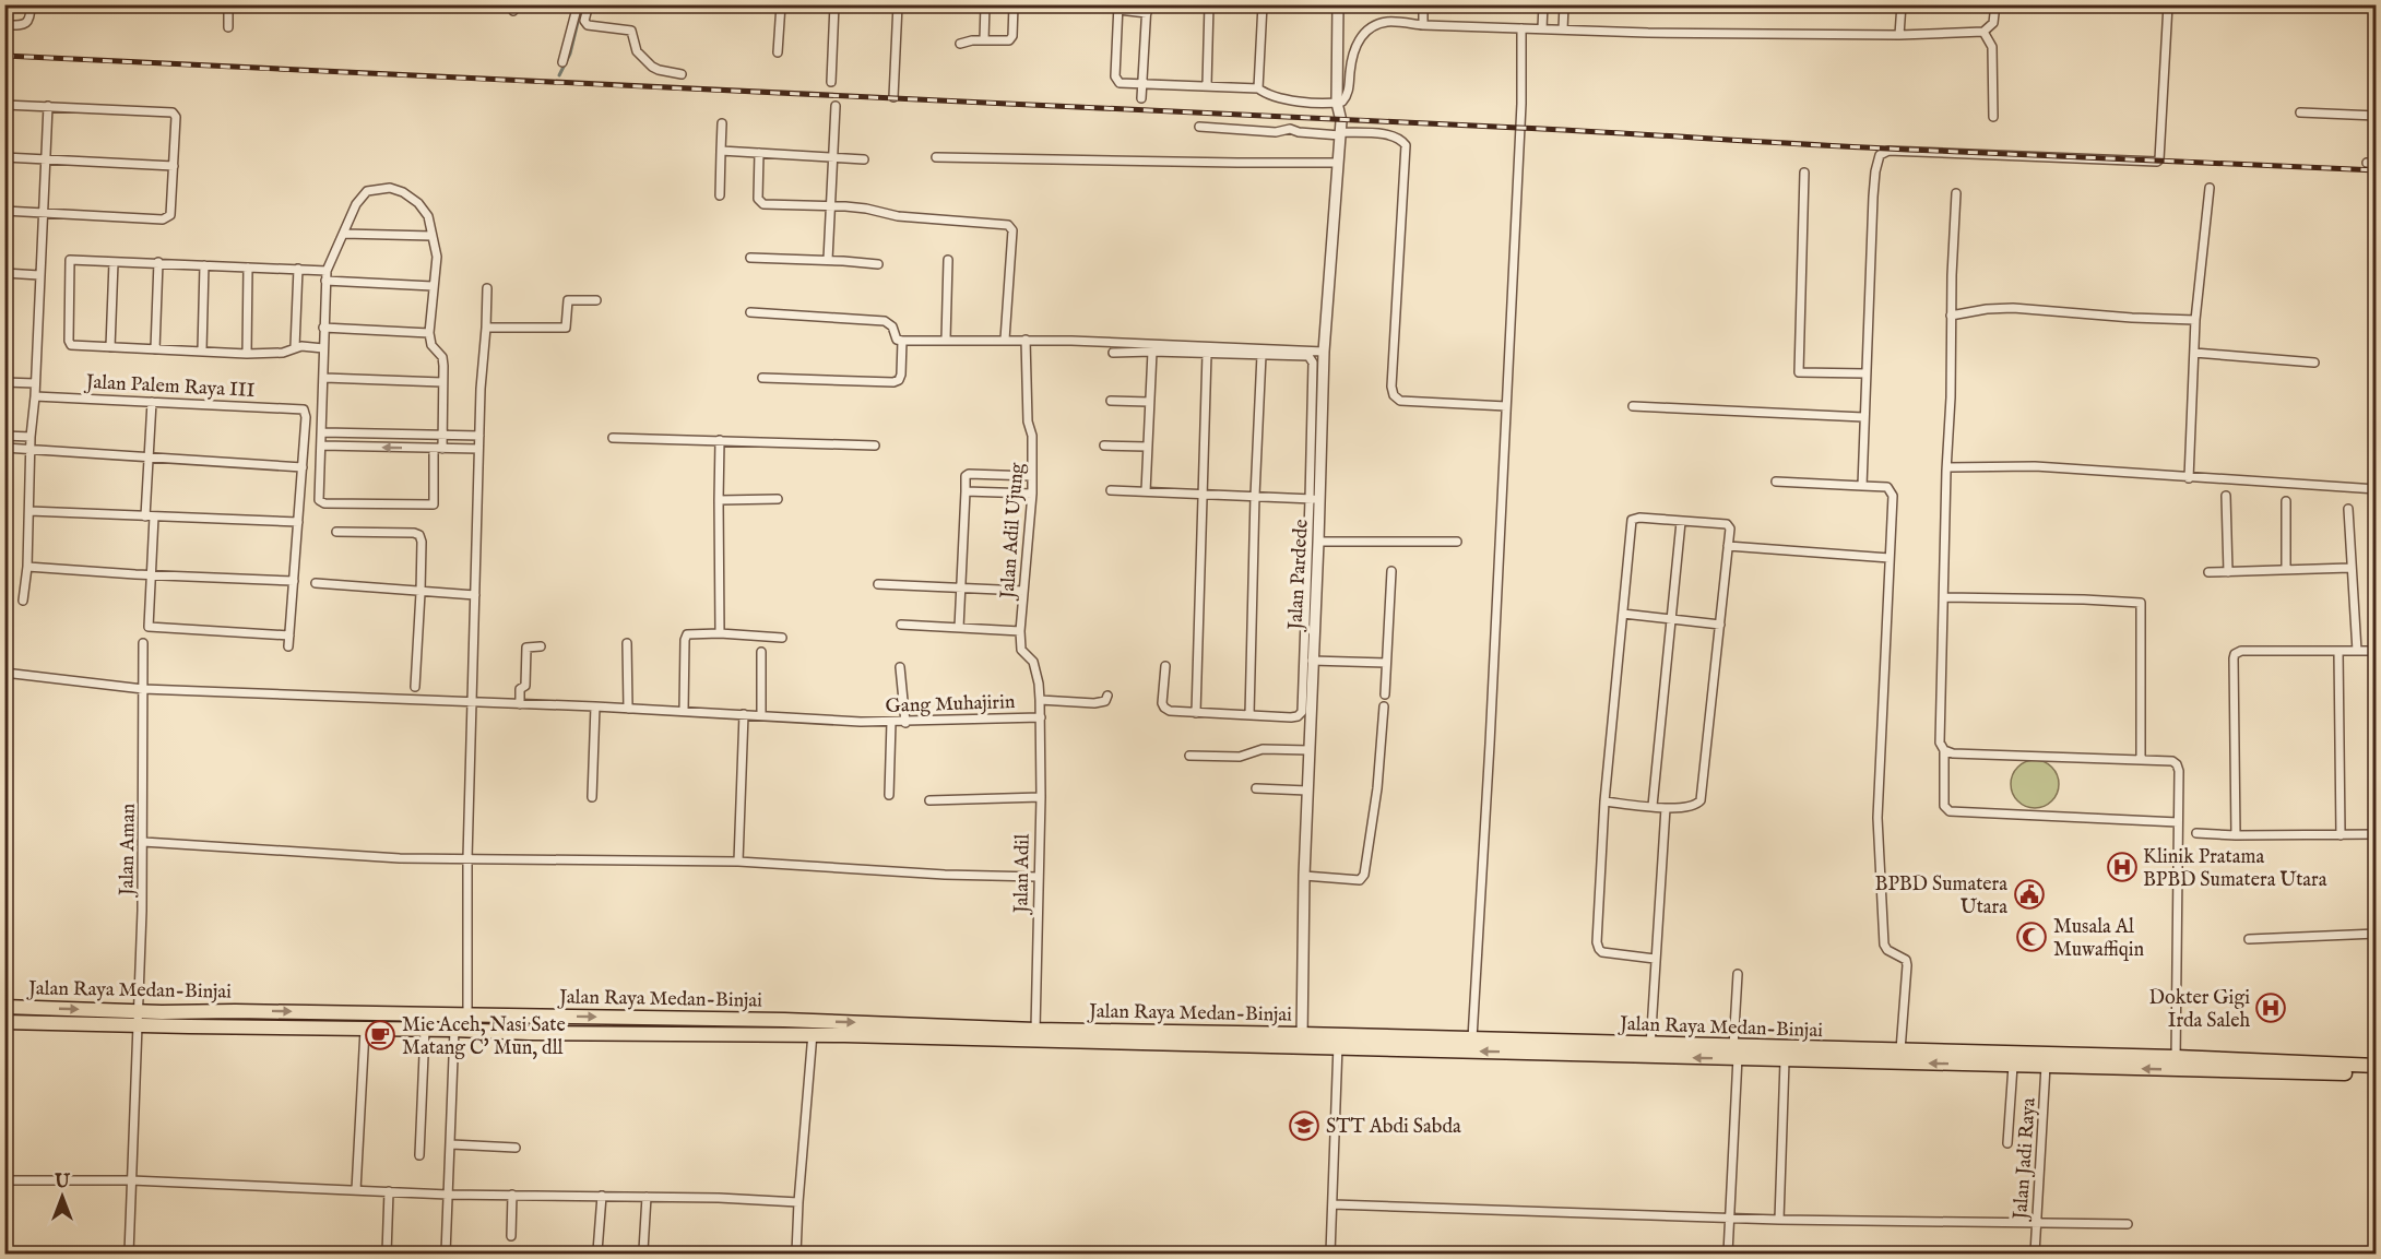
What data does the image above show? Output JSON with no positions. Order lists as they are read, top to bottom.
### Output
{
  "streets": {
    "highway": ["Jalan Raya Medan-Binjai"],
    "street": [
      "Jalan Palem Raya III",
      "Jalan Adil Ujung",
      "Jalan Pardede",
      "Gang Muhajirin",
      "Jalan Aman",
      "Jalan Adil",
      "Jalan Jadi Raya"
    ]
  },
  "crossings": [
    ["Jalan Adil Ujung", "Gang Muhajirin"],
    ["Jalan Adil Ujung", "Jalan Adil"],
    ["Jalan Pardede", "Jalan Raya Medan-Binjai"],
    ["Gang Muhajirin", "Jalan Aman"],
    ["Gang Muhajirin", "Jalan Adil"],
    ["Jalan Aman", "Jalan Raya Medan-Binjai"],
    ["Jalan Adil", "Jalan Raya Medan-Binjai"],
    ["Jalan Raya Medan-Binjai", "Jalan Jadi Raya"]
  ],
  "places": {
    "hospital": ["Klinik Pratama BPBD Sumatera Utara", "Dokter Gigi Irda Saleh"],
    "public building": ["BPBD Sumatera Utara"],
    "mosque": ["Musala Al Muwaffiqin"],
    "cafe": ["Mie Aceh, Nasi Sate Matang C' Mun, dll"],
    "school or university": ["STT Abdi Sabda"]
  },
  "north": "top"
}
